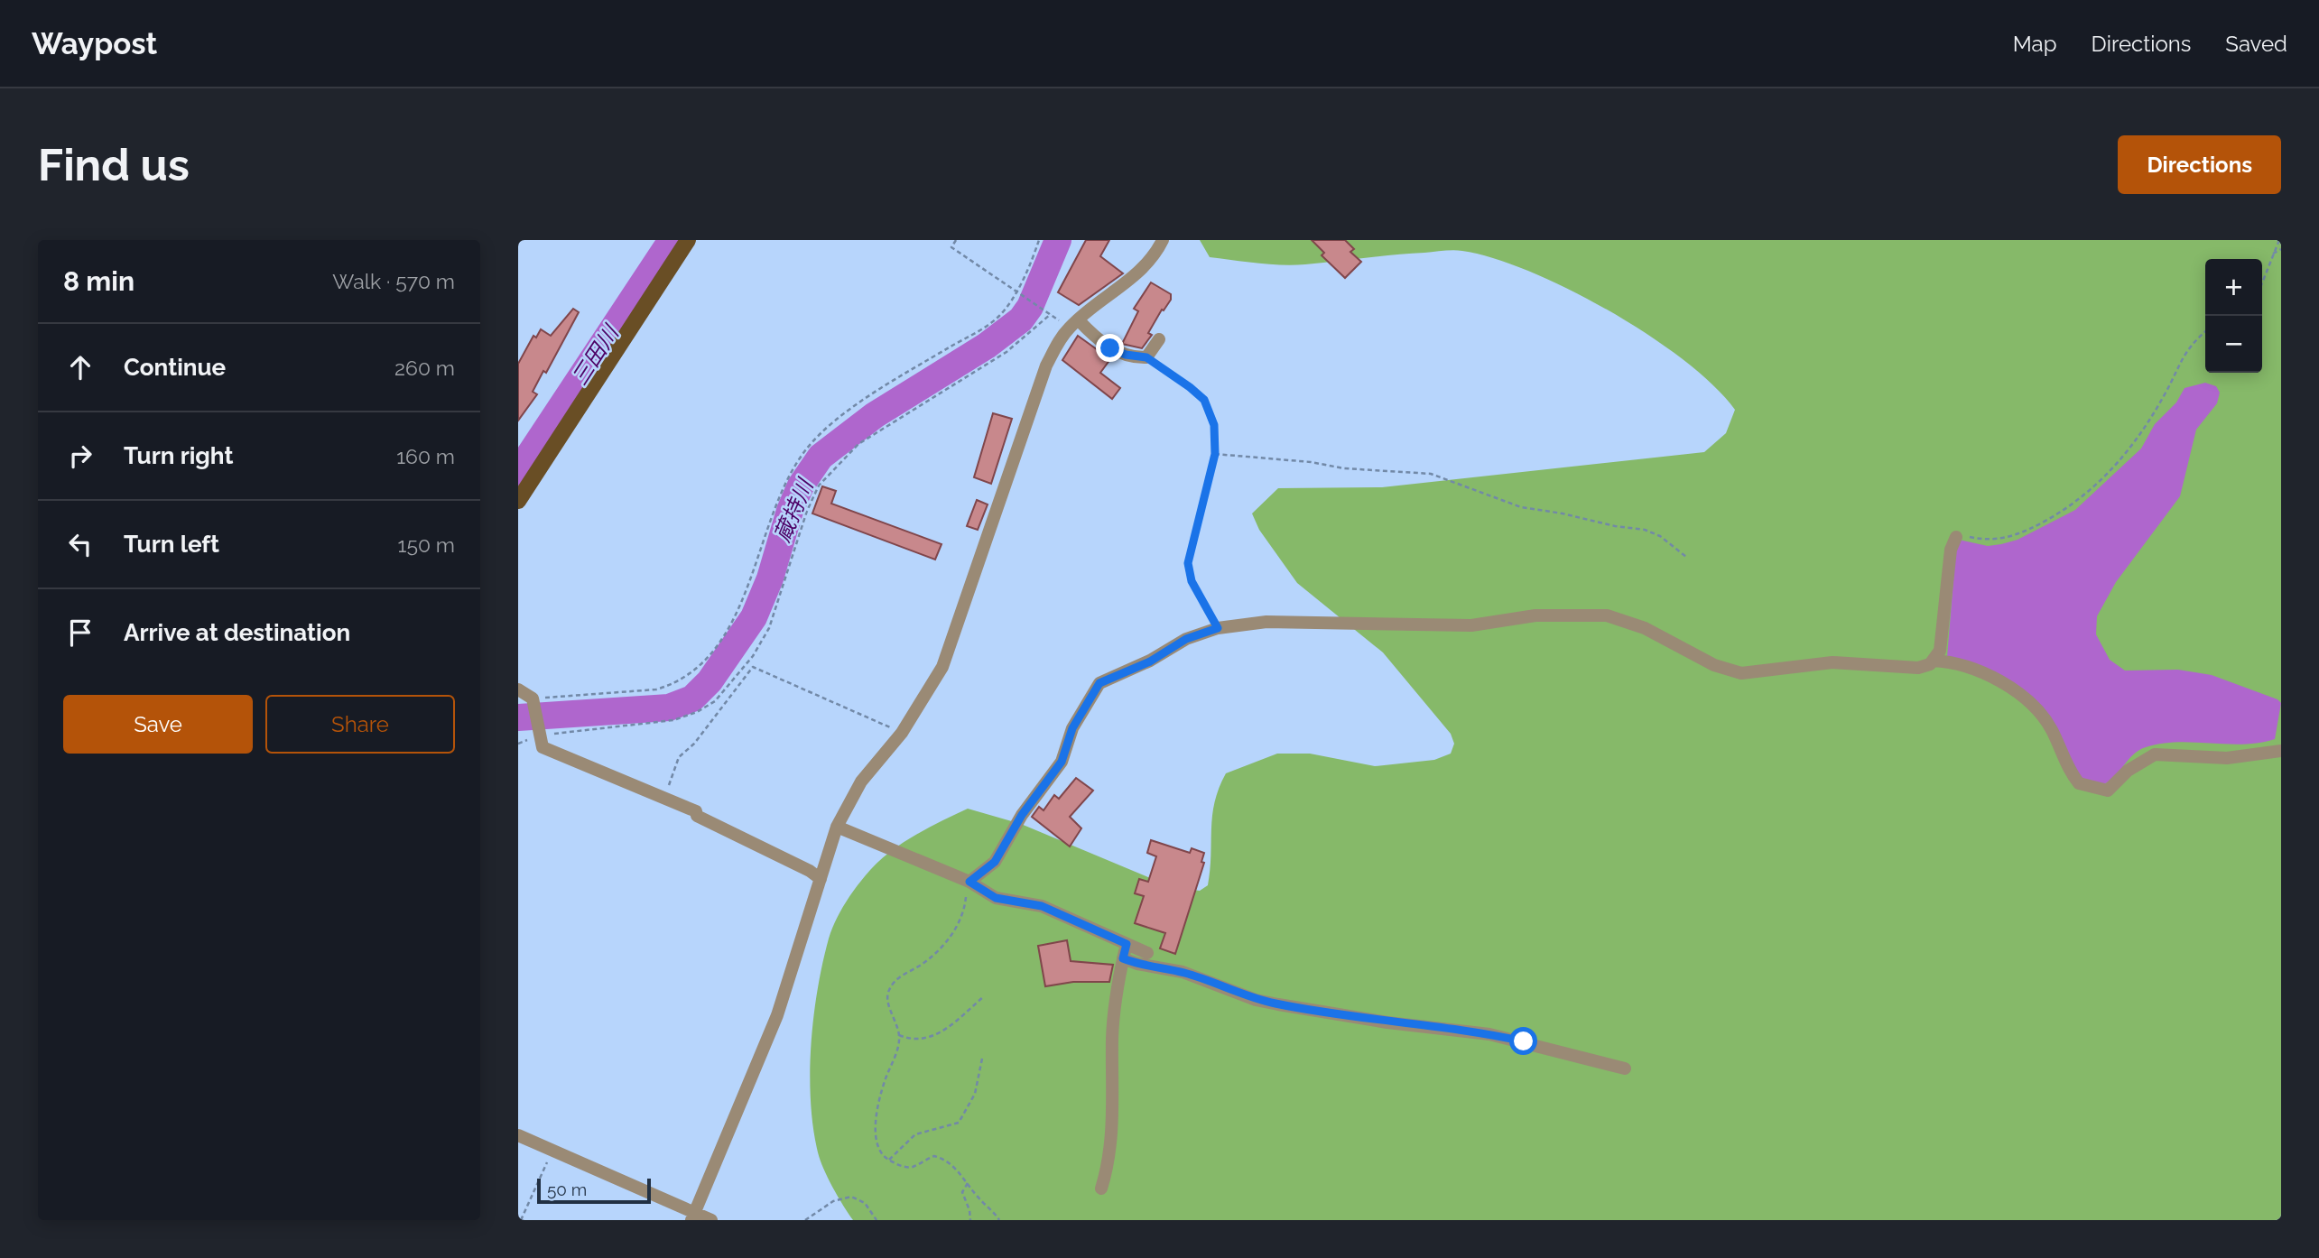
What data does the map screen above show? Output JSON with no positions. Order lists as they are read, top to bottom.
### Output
{
  "water": ["三田川", "蔵持川"],
  "scale_bar": "50 m",
  "page": {
    "header": "Waypost",
    "nav": ["Map", "Directions", "Saved"],
    "buttons": [
      "Directions",
      ["Save", "Share"]
    ],
    "title": "Find us",
    "heading": ["8 min", "Walk · 570 m"],
    "map_buttons": ["+", "−"],
    "list": [
      ["Continue", "260 m"],
      ["Turn right", "160 m"],
      ["Turn left", "150 m"],
      "Arrive at destination"
    ],
    "scale": "50 m"
  }
}
